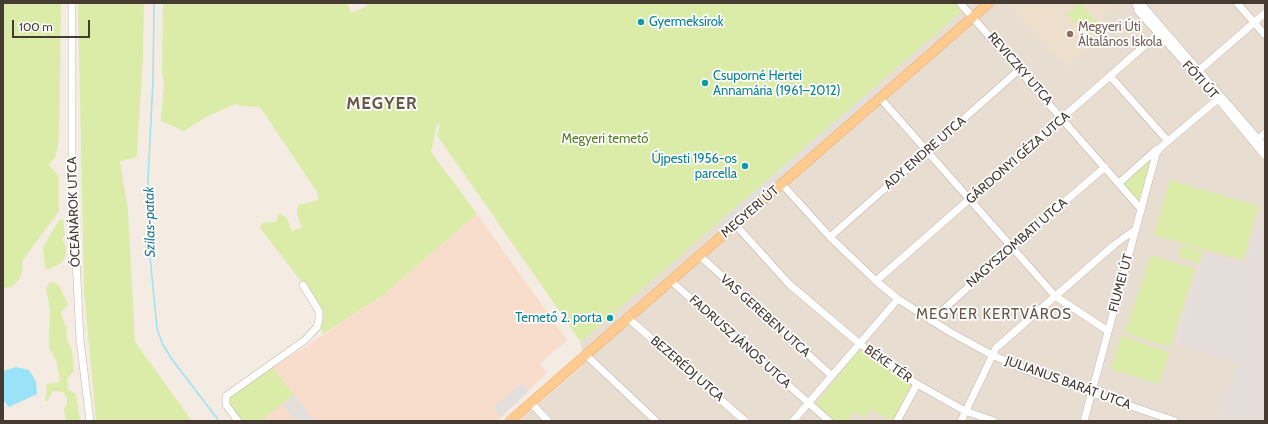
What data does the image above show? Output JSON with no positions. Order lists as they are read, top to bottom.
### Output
{
  "streets": {
    "main road": ["MEGYERI ÚT"],
    "street": [
      "REVICZKY UTCA",
      "FÓTI ÚT",
      "ADY ENDRE UTCA",
      "GÁRDONYI GÉZA UTCA",
      "ÓCEÁNÁROK UTCA",
      "NAGYSZOMBATI UTCA",
      "FIUMEI ÚT",
      "VAS GEREBEN UTCA",
      "FADRUSZ JÁNOS UTCA",
      "BÉKE TÉR",
      "BEZERÉDJ UTCA",
      "JULIANUS BARÁT UTCA"
    ]
  },
  "crossings": [
    ["REVICZKY UTCA", "ADY ENDRE UTCA"],
    ["REVICZKY UTCA", "GÁRDONYI GÉZA UTCA"],
    ["REVICZKY UTCA", "MEGYERI ÚT"],
    ["REVICZKY UTCA", "NAGYSZOMBATI UTCA"],
    ["REVICZKY UTCA", "FIUMEI ÚT"],
    ["FÓTI ÚT", "GÁRDONYI GÉZA UTCA"],
    ["FÓTI ÚT", "FIUMEI ÚT"],
    ["ADY ENDRE UTCA", "JULIANUS BARÁT UTCA"],
    ["GÁRDONYI GÉZA UTCA", "JULIANUS BARÁT UTCA"],
    ["MEGYERI ÚT", "VAS GEREBEN UTCA"],
    ["MEGYERI ÚT", "FADRUSZ JÁNOS UTCA"],
    ["MEGYERI ÚT", "BEZERÉDJ UTCA"],
    ["MEGYERI ÚT", "JULIANUS BARÁT UTCA"],
    ["NAGYSZOMBATI UTCA", "JULIANUS BARÁT UTCA"],
    ["FIUMEI ÚT", "JULIANUS BARÁT UTCA"],
    ["VAS GEREBEN UTCA", "BÉKE TÉR"],
    ["FADRUSZ JÁNOS UTCA", "BÉKE TÉR"]
  ],
  "districts": ["MEGYER", "MEGYER KERTVÁROS"],
  "water": ["Szilas-patak"],
  "parks": ["Megyeri temető"],
  "places": [
    "Gyermeksírok",
    "Megyeri Úti Általános Iskola",
    "Csuporné Hertei Annamária (1961–2012)",
    "Újpesti 1956-os parcella",
    "Temető 2. porta"
  ],
  "scale_bar": "100 m"
}
